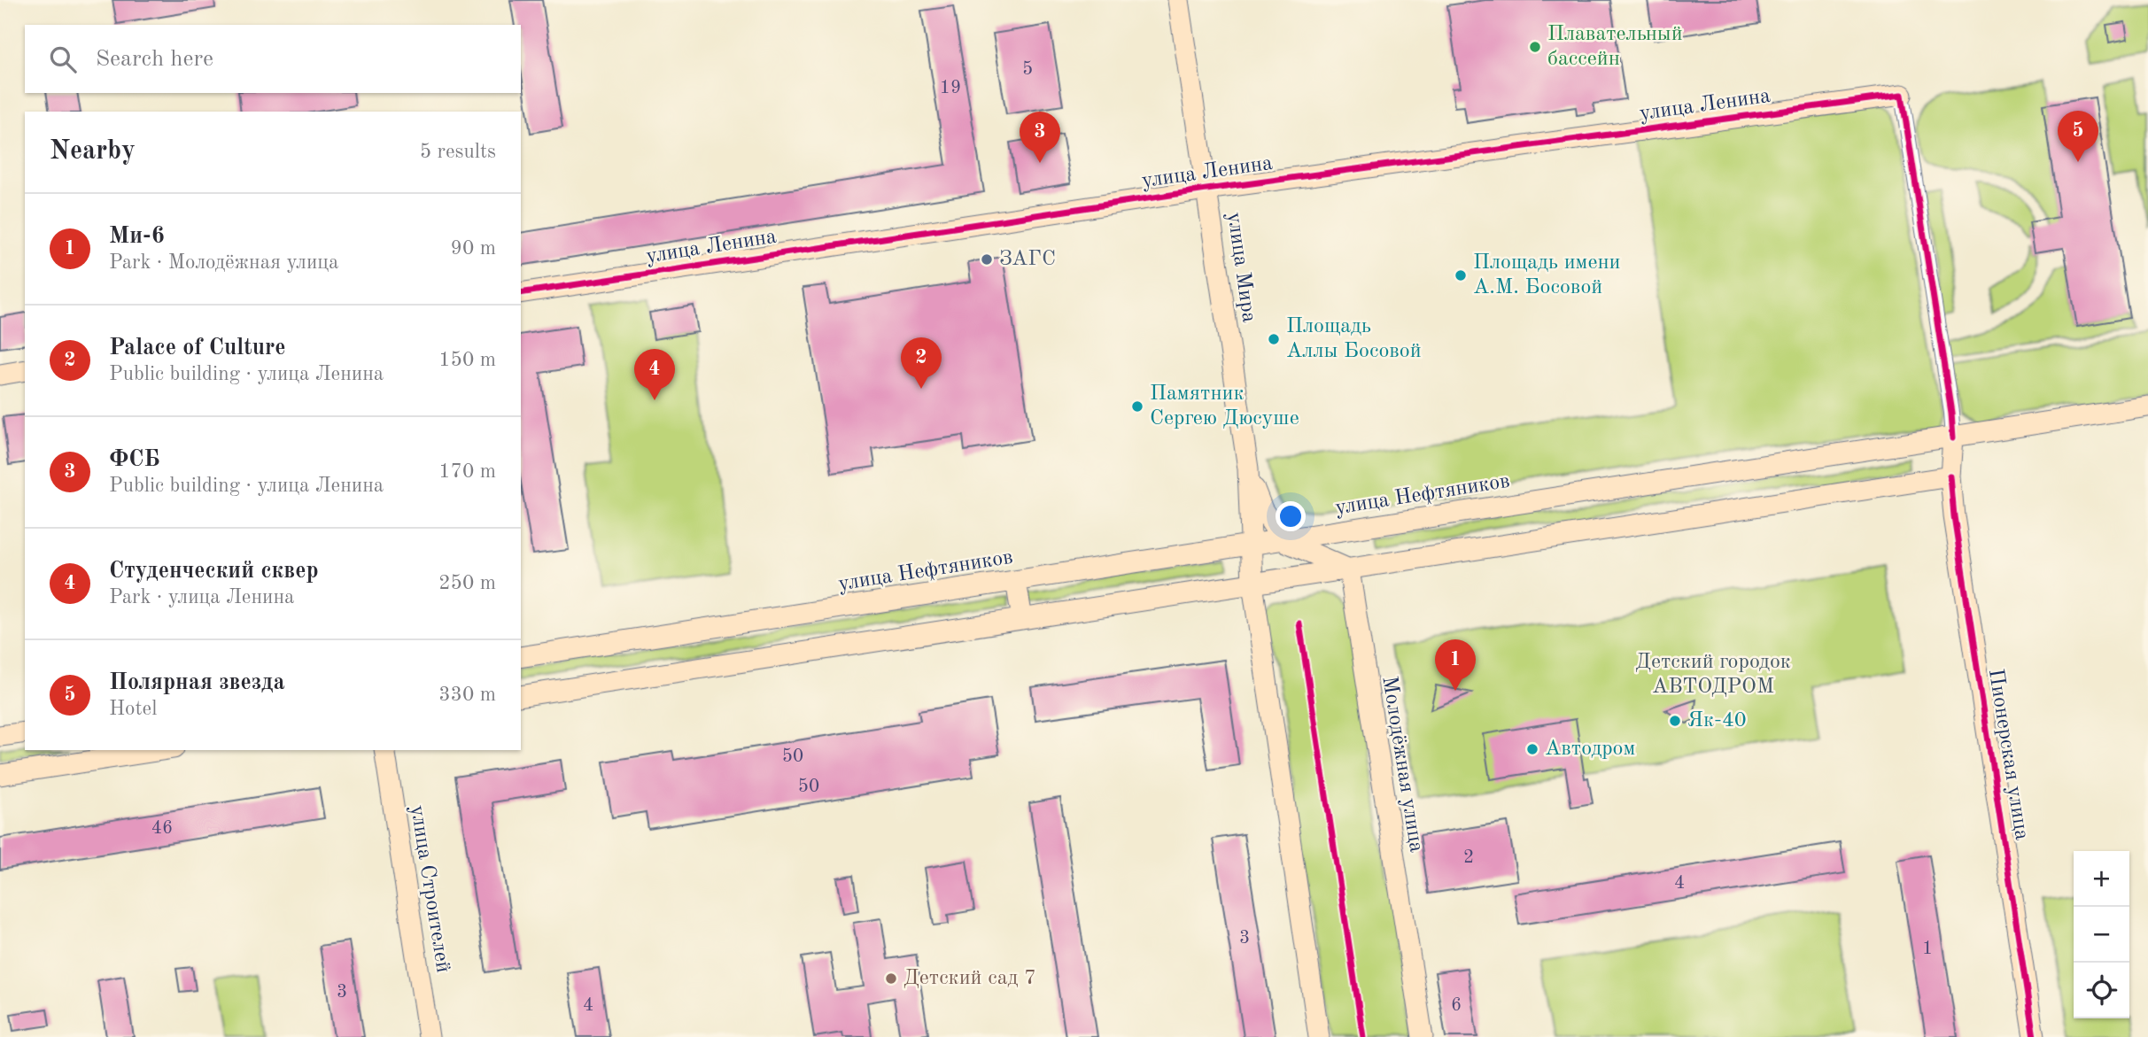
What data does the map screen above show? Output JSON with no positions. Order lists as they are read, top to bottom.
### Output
{
  "streets": {
    "main road": [
      "улица Ленина",
      "улица Мира",
      "улица Нефтяников",
      "Пионерская улица",
      "Молодёжная улица",
      "улица Строителей"
    ]
  },
  "crossings": [
    ["улица Ленина", "улица Мира"],
    ["улица Мира", "улица Нефтяников"],
    ["улица Нефтяников", "Пионерская улица"]
  ],
  "parks": ["Детский городок АВТОДРОМ"],
  "places": [
    "Плавательный бассейн",
    "ЗАГС",
    "Площадь имени А.М. Босовой",
    "Площадь Аллы Босовой",
    "Памятник Сергею Дюсуше",
    "Як-40",
    "Автодром",
    "Детский сад 7"
  ],
  "house_numbers": [
    "5",
    "19",
    "50",
    "50",
    "46",
    "2",
    "4",
    "3",
    "1",
    "3",
    "4",
    "6"
  ],
  "page": {
    "search": "Search here",
    "pins": [
      "5",
      "3",
      "2",
      "4",
      "1"
    ],
    "heading": ["Nearby", "5 results"],
    "list": [
      {
        "mark": "1",
        "name": "Ми-6",
        "note": "Park · Молодёжная улица",
        "value": "90 m"
      },
      {
        "mark": "2",
        "name": "Palace of Culture",
        "note": "Public building · улица Ленина",
        "value": "150 m"
      },
      {
        "mark": "3",
        "name": "ФСБ",
        "note": "Public building · улица Ленина",
        "value": "170 m"
      },
      {
        "mark": "4",
        "name": "Студенческий сквер",
        "note": "Park · улица Ленина",
        "value": "250 m"
      },
      {
        "mark": "5",
        "name": "Полярная звезда",
        "note": "Hotel",
        "value": "330 m"
      }
    ],
    "map_buttons": ["+", "−"]
  }
}
